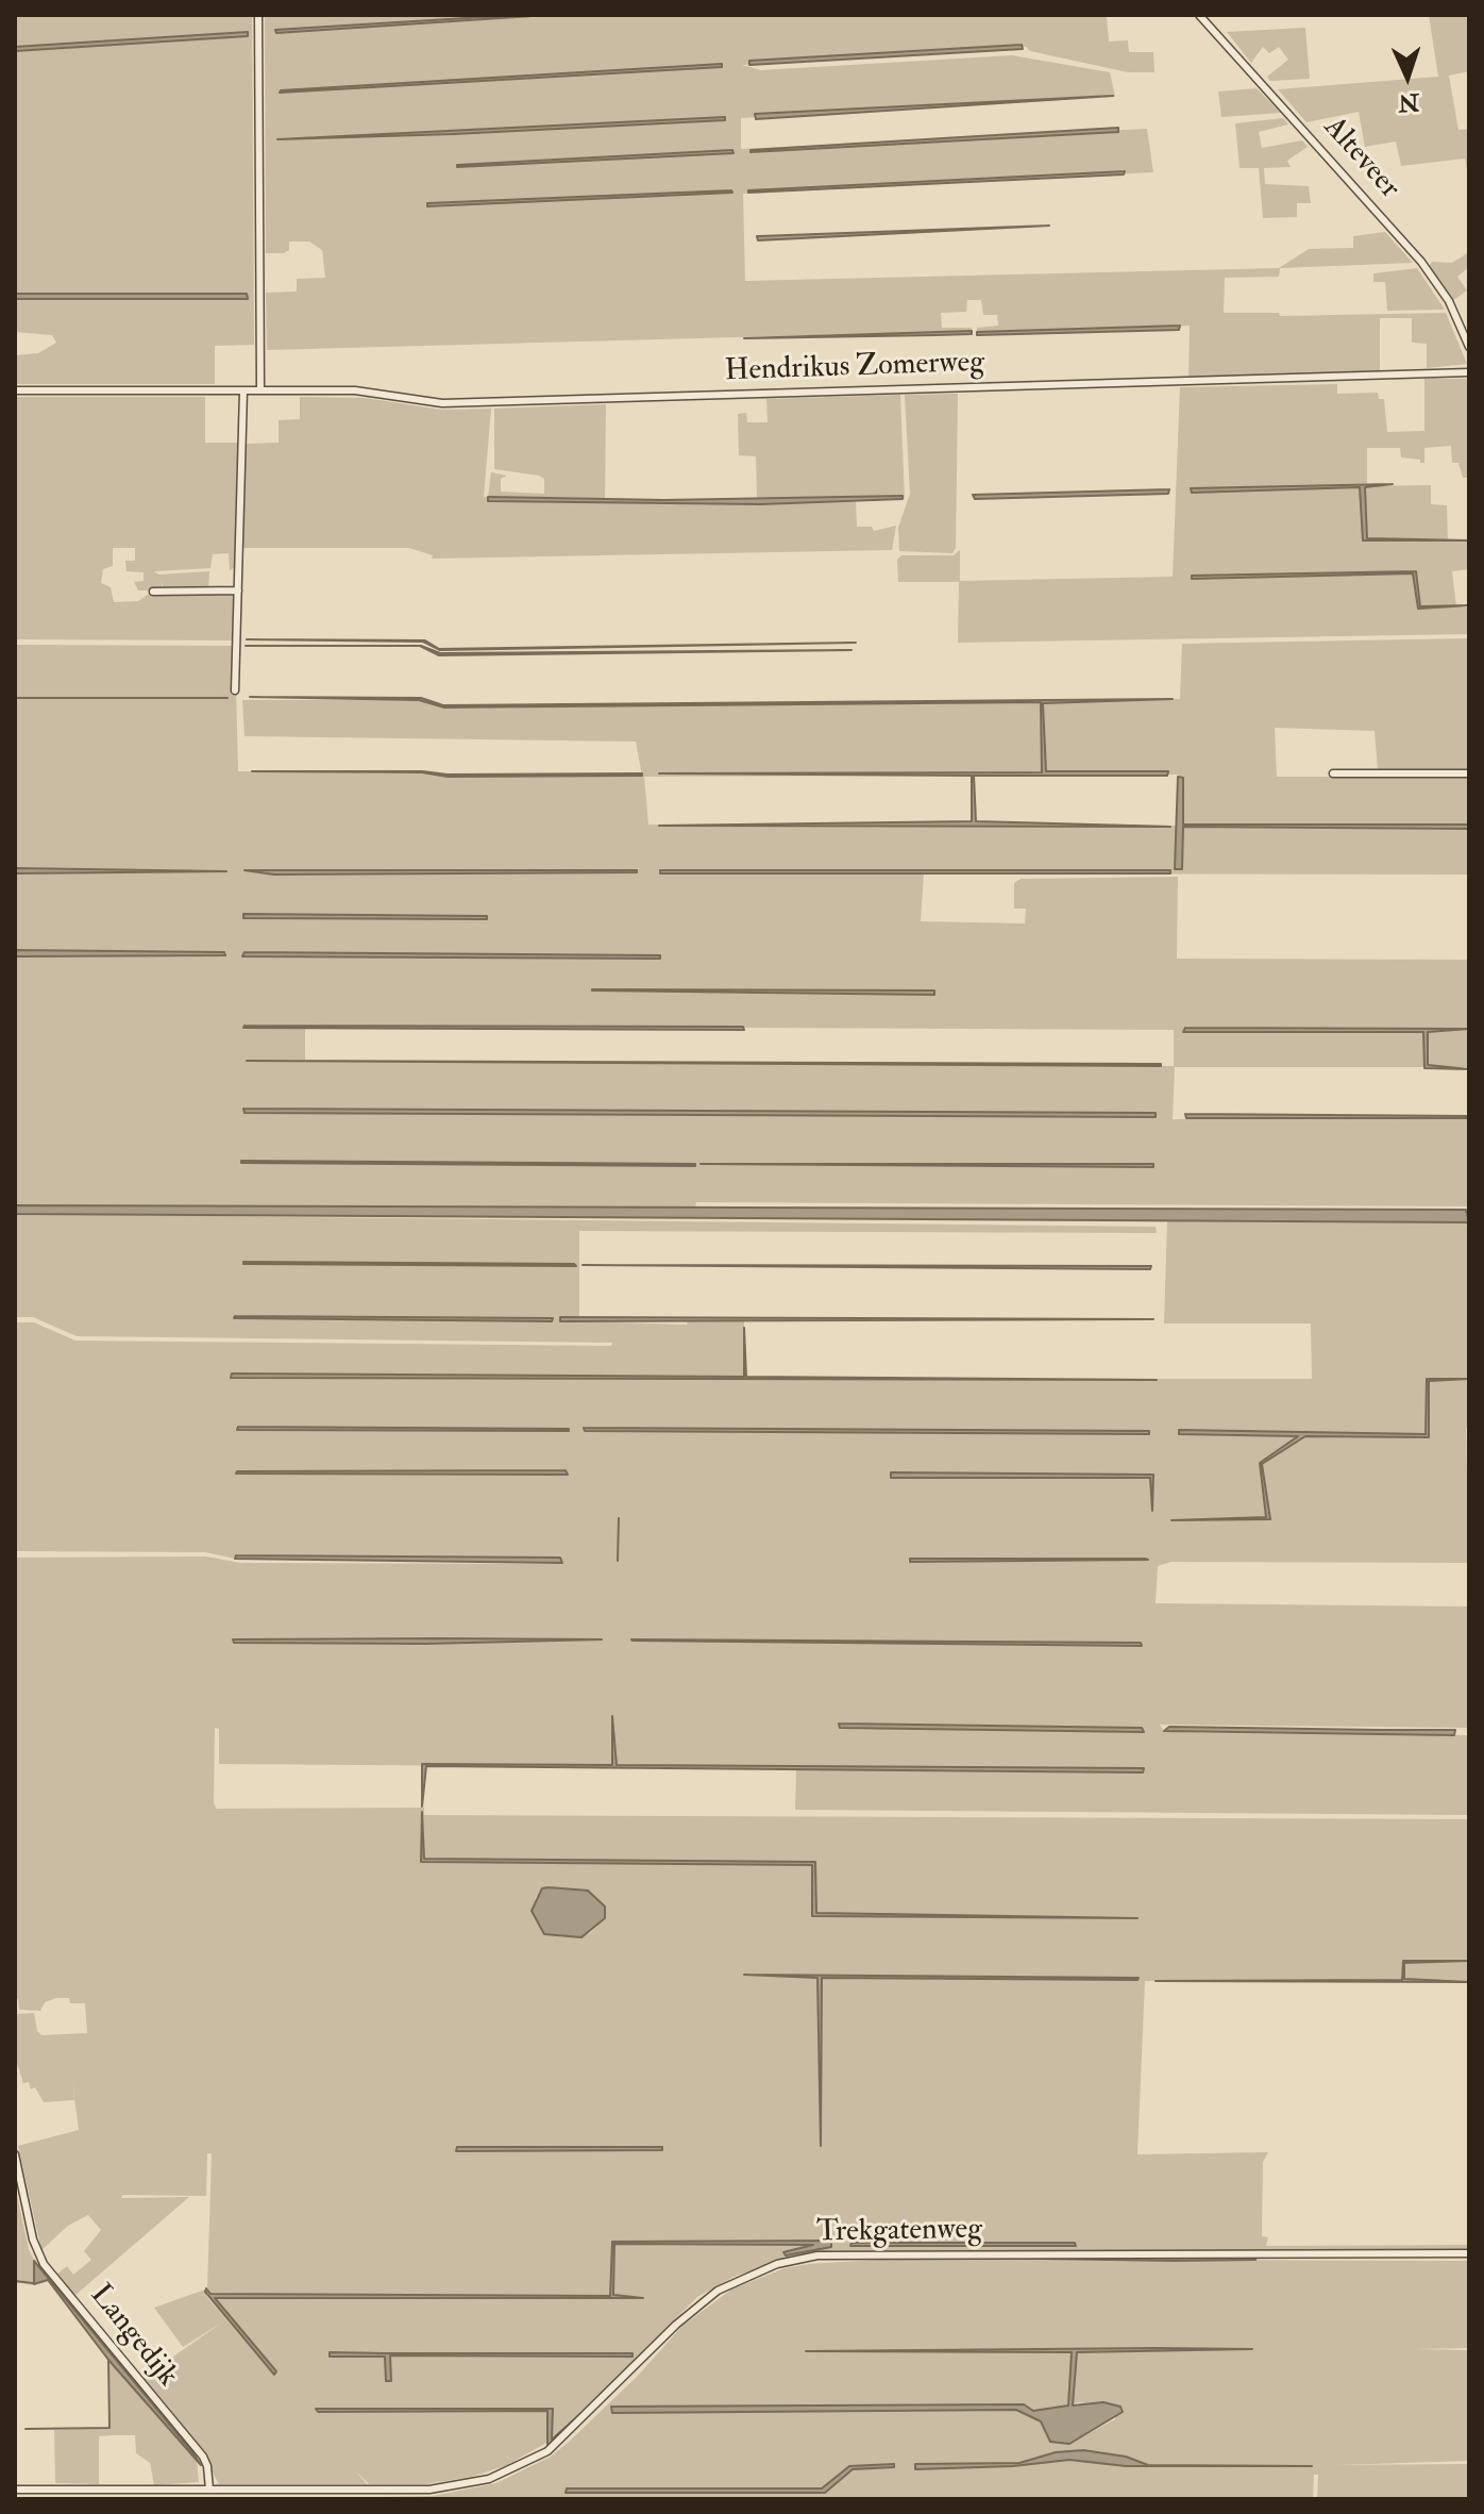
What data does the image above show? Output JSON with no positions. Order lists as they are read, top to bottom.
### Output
{
  "streets": {
    "street": [
      "Alteveer",
      "Hendrikus Zomerweg",
      "Trekgatenweg",
      "Langedijk"
    ]
  },
  "north": "bottom"
}
